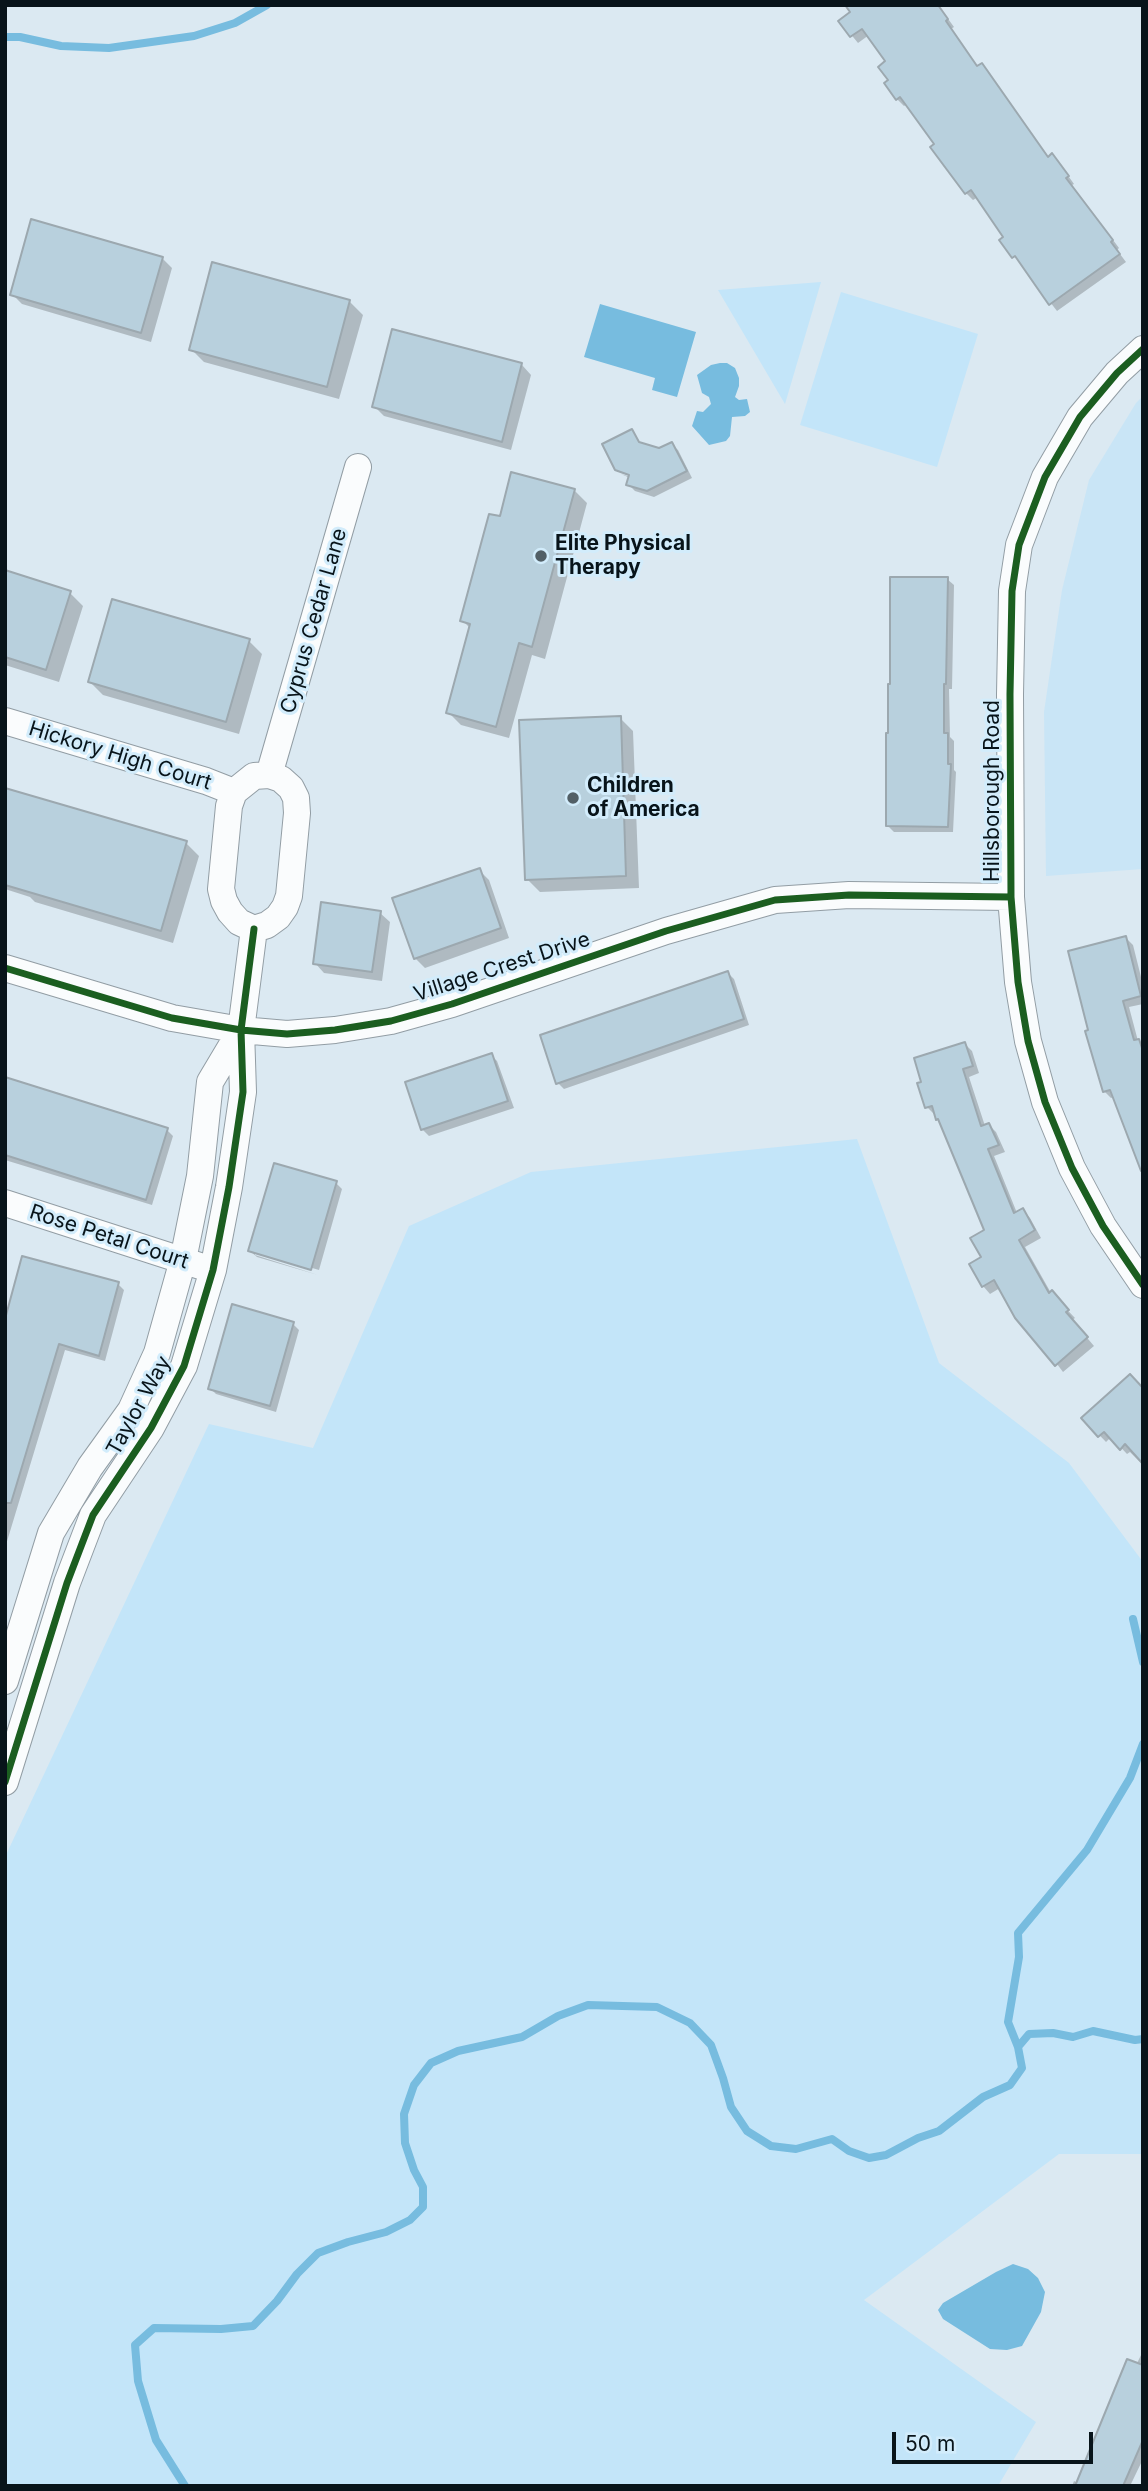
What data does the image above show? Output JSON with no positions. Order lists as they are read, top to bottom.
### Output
{
  "streets": {
    "street": [
      "Cyprus Cedar Lane",
      "Hickory High Court",
      "Hillsborough Road",
      "Village Crest Drive",
      "Rose Petal Court",
      "Taylor Way"
    ]
  },
  "crossings": [
    ["Hillsborough Road", "Village Crest Drive"],
    ["Village Crest Drive", "Taylor Way"],
    ["Rose Petal Court", "Taylor Way"]
  ],
  "places": ["Elite Physical Therapy", "Children of America"],
  "scale_bar": "50 m"
}
